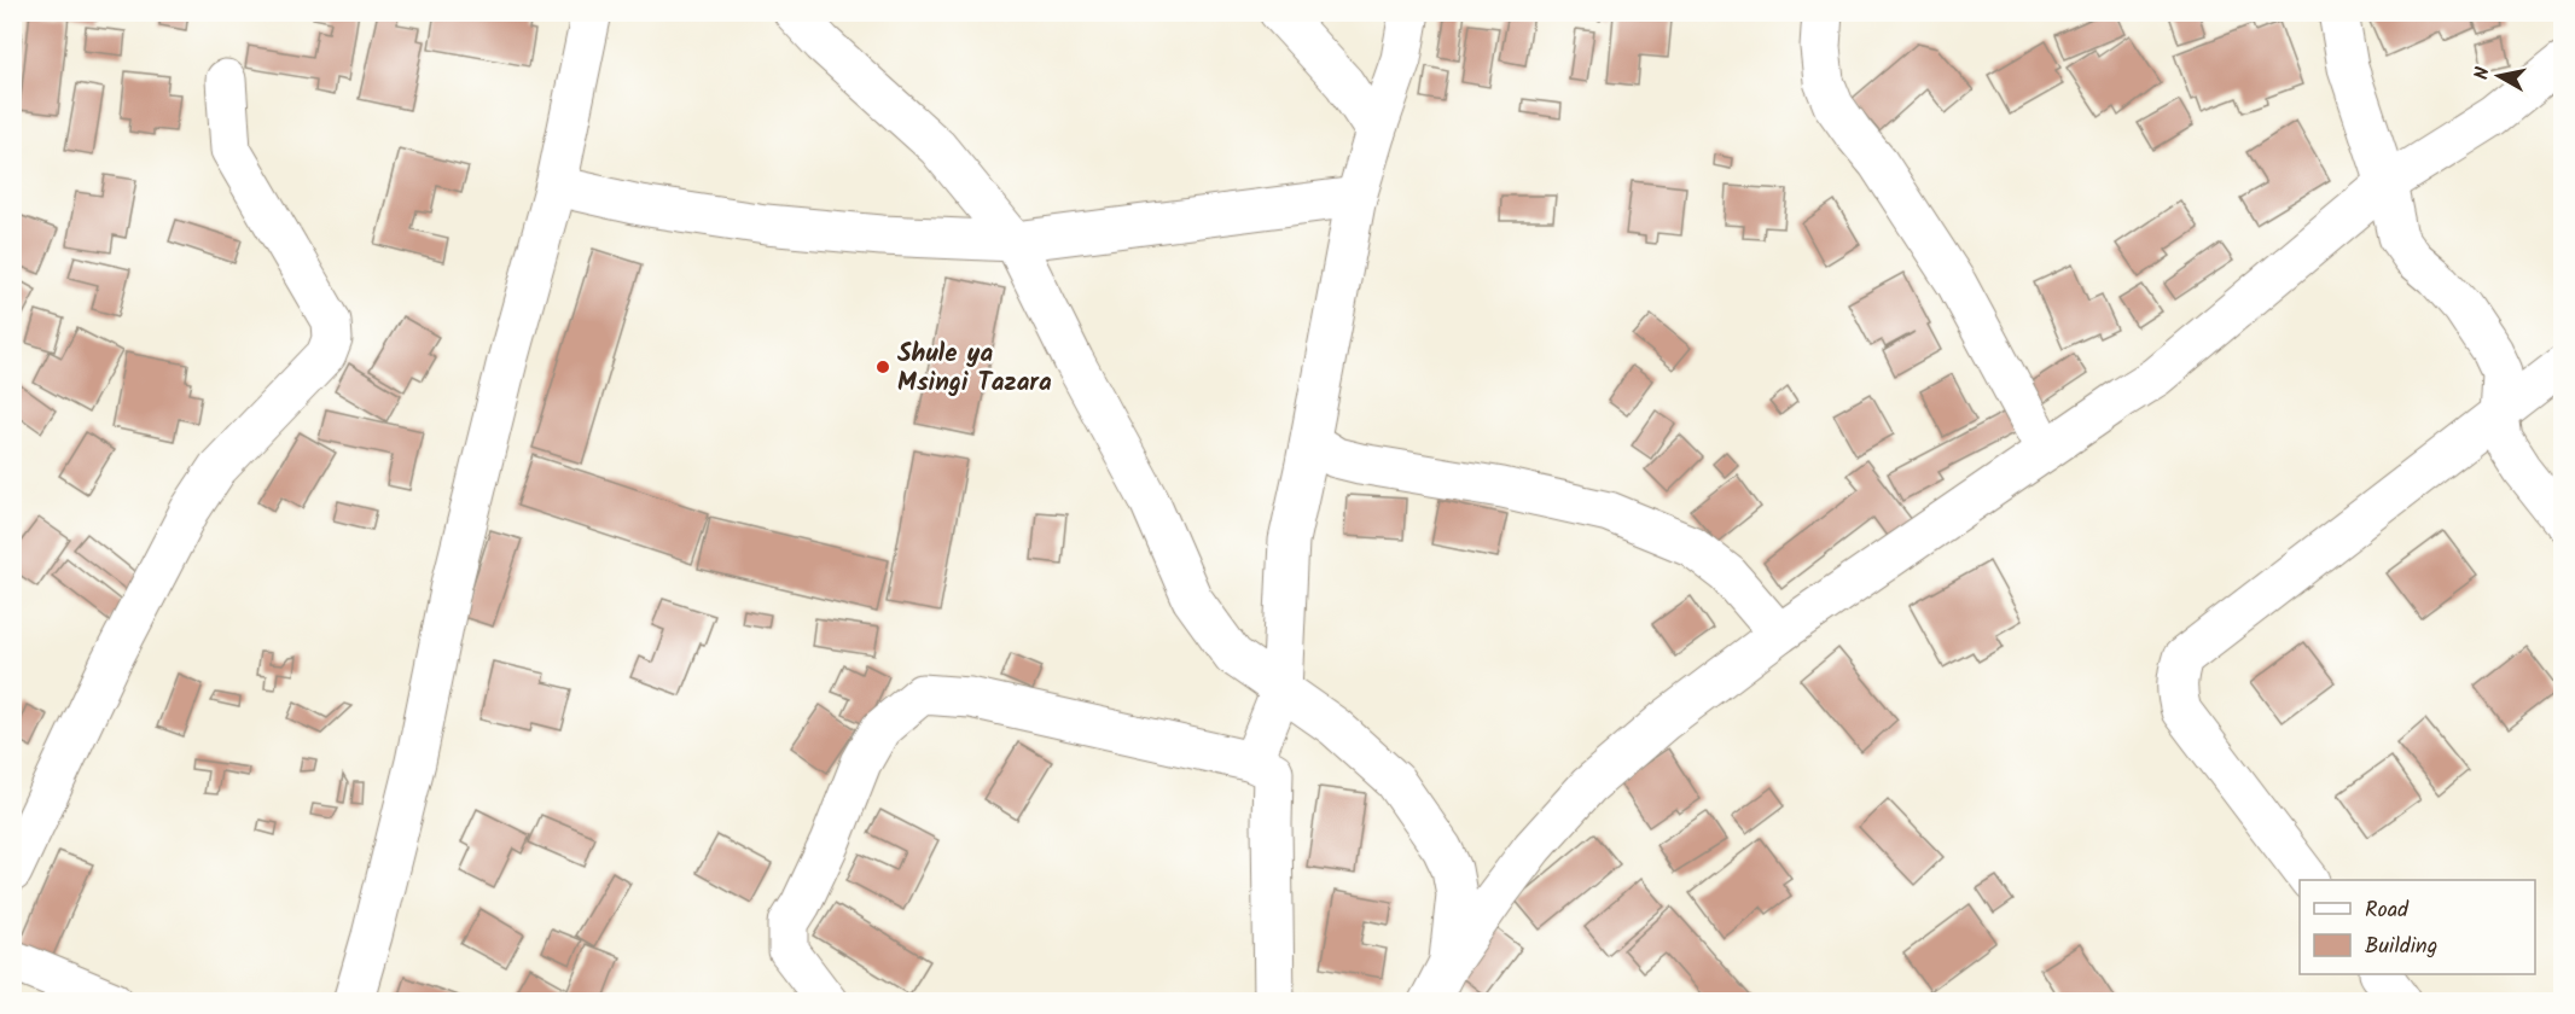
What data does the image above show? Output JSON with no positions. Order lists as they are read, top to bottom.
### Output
{
  "places": ["Shule ya Msingi Tazara"],
  "legend": ["Road", "Building"],
  "north": "left"
}
